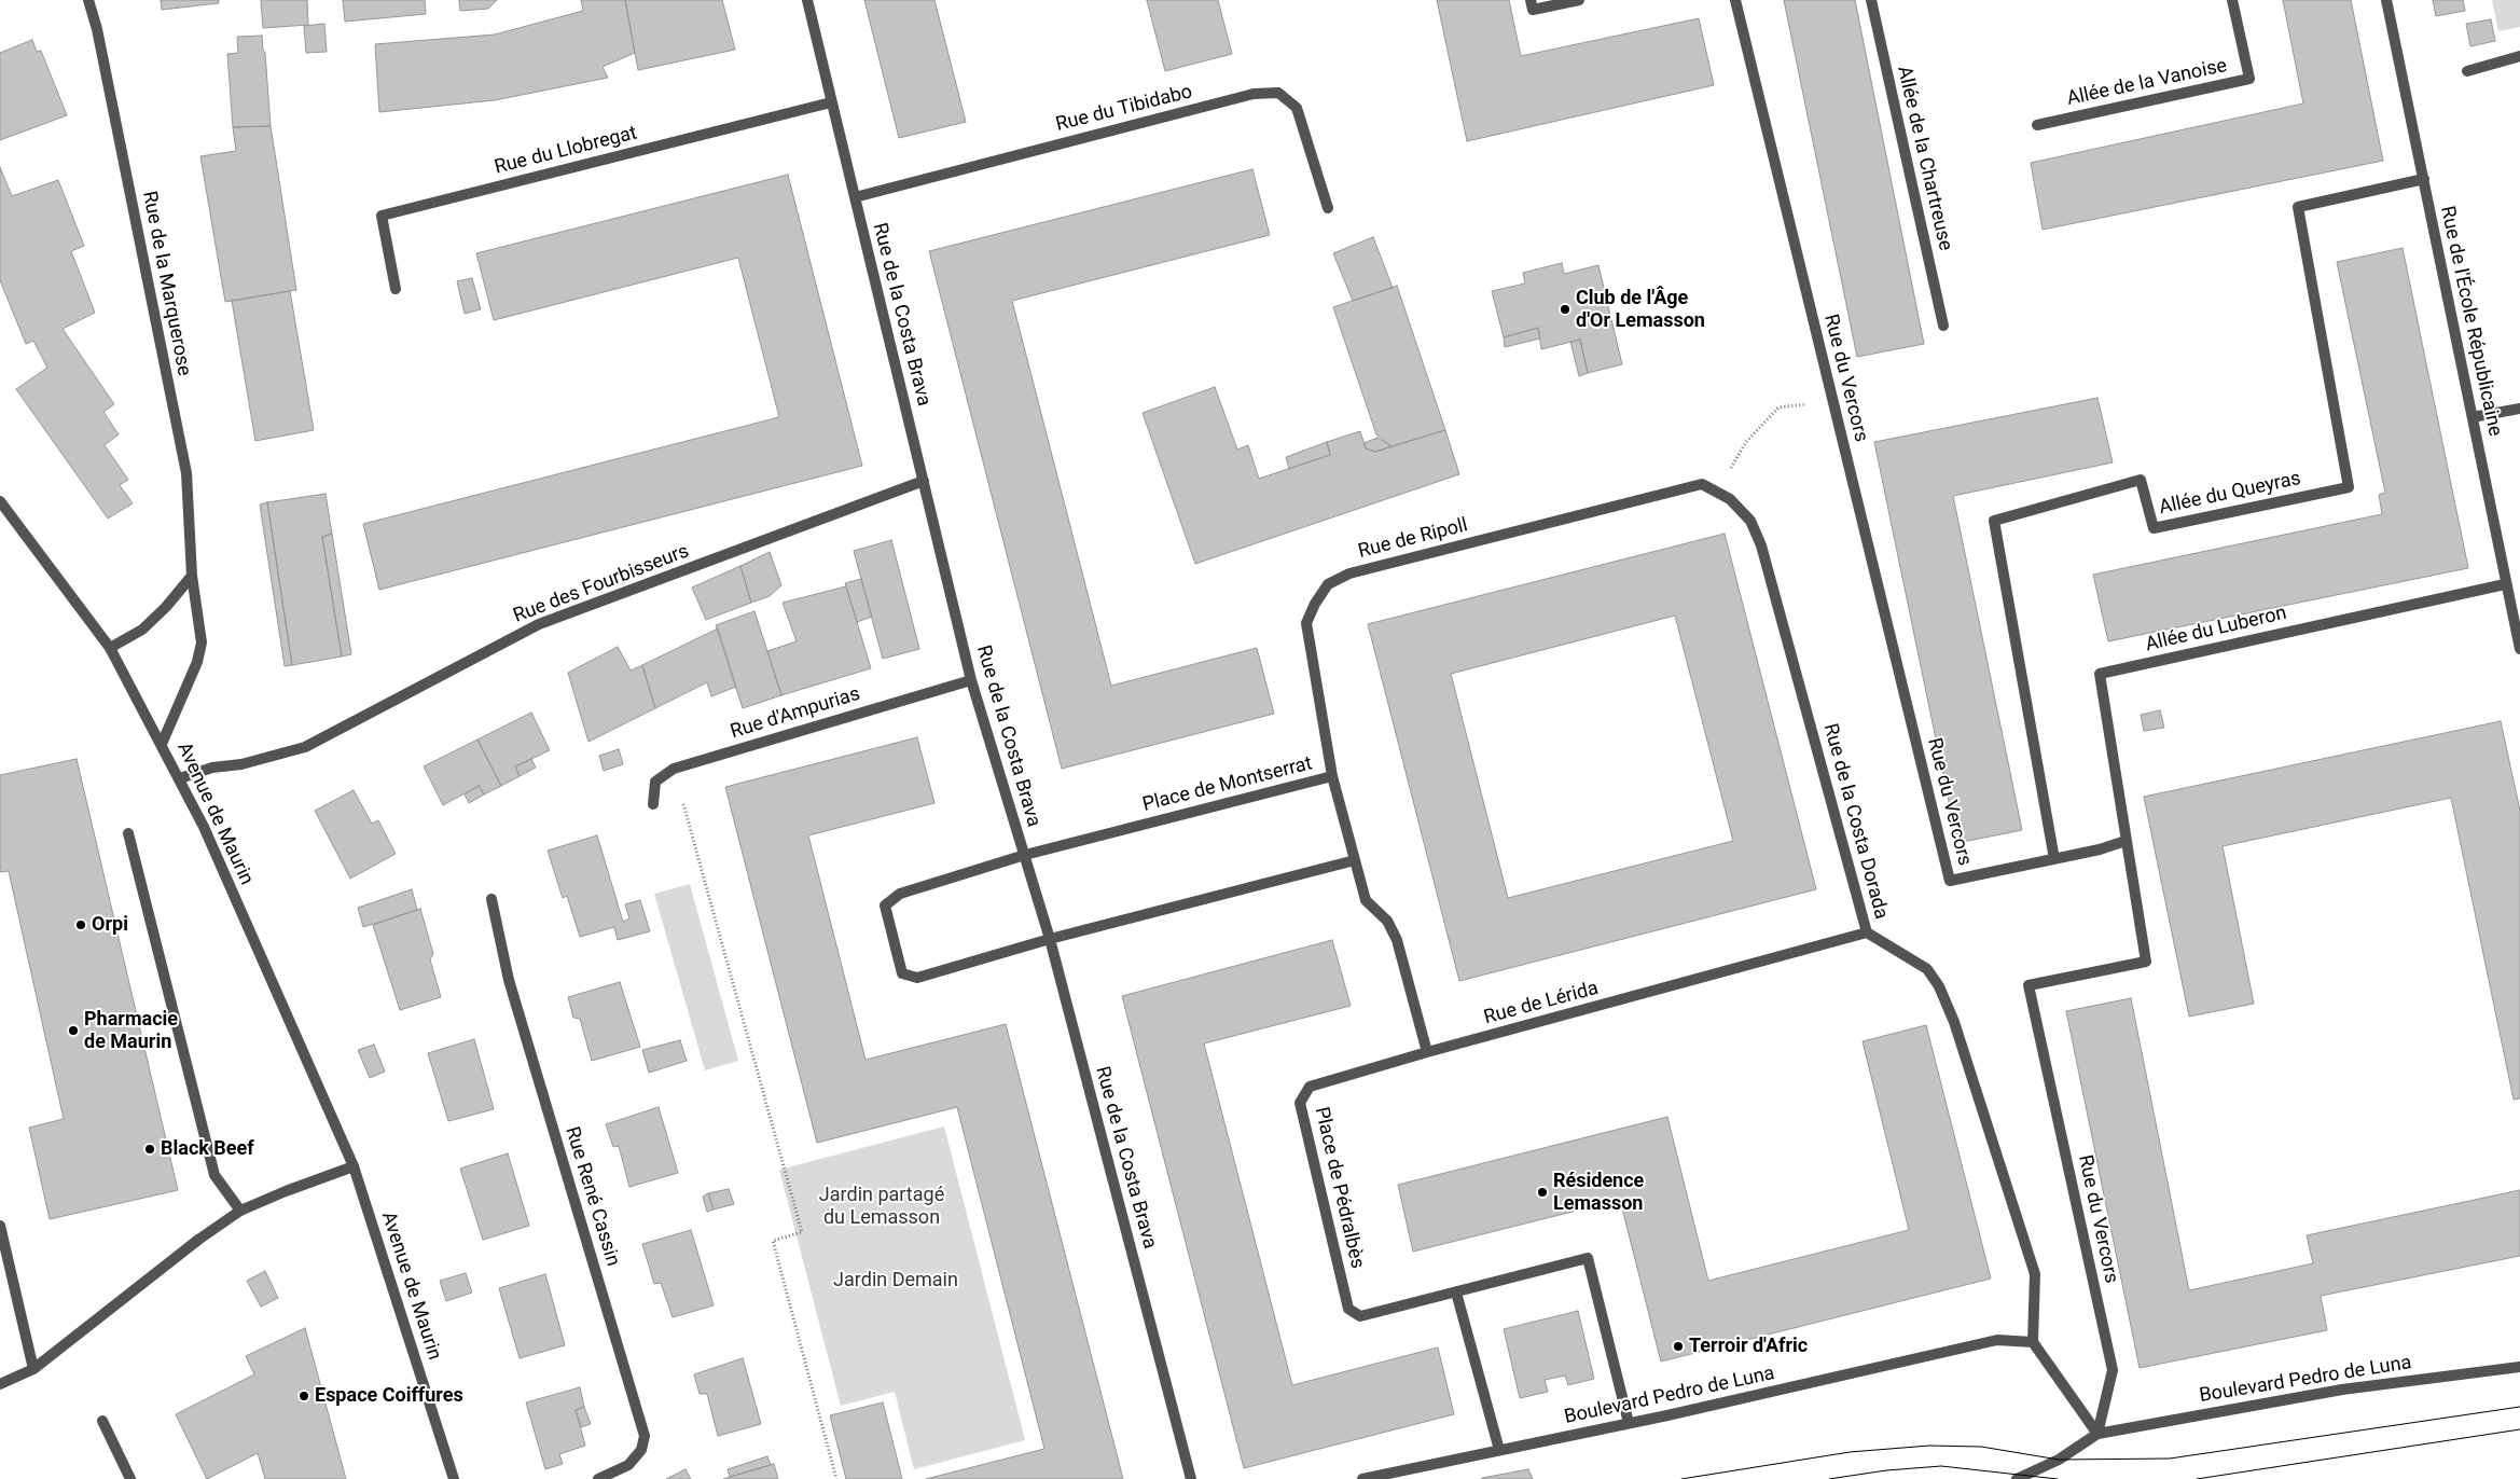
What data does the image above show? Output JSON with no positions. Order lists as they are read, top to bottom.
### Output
{
  "streets": {
    "street": [
      "Allée de la Vanoise",
      "Rue du Tibidabo",
      "Rue du Llobregat",
      "Allée de la Chartreuse",
      "Rue de la Marquerose",
      "Rue de la Costa Brava",
      "Rue de l'École Républicaine",
      "Rue du Vercors",
      "Allée du Queyras",
      "Rue de Ripoll",
      "Rue des Fourbisseurs",
      "Allée du Luberon",
      "Rue d'Ampurias",
      "Place de Montserrat",
      "Avenue de Maurin",
      "Rue de la Costa Dorada",
      "Rue de Lérida",
      "Place de Pédralbès",
      "Rue René Cassin",
      "Boulevard Pedro de Luna"
    ]
  },
  "crossings": [
    ["Rue du Tibidabo", "Rue de la Costa Brava"],
    ["Rue du Llobregat", "Rue de la Costa Brava"],
    ["Rue de la Marquerose", "Avenue de Maurin"],
    ["Rue de la Costa Brava", "Rue des Fourbisseurs"],
    ["Rue de la Costa Brava", "Rue d'Ampurias"],
    ["Rue de la Costa Brava", "Place de Montserrat"],
    ["Rue de l'École Républicaine", "Allée du Queyras"],
    ["Rue de l'École Républicaine", "Allée du Luberon"],
    ["Rue du Vercors", "Allée du Queyras"],
    ["Rue du Vercors", "Allée du Luberon"],
    ["Rue du Vercors", "Boulevard Pedro de Luna"],
    ["Rue de Ripoll", "Place de Montserrat"],
    ["Rue de Ripoll", "Rue de la Costa Dorada"],
    ["Rue des Fourbisseurs", "Avenue de Maurin"],
    ["Rue de la Costa Dorada", "Rue de Lérida"],
    ["Rue de la Costa Dorada", "Boulevard Pedro de Luna"],
    ["Rue de Lérida", "Place de Pédralbès"],
    ["Place de Pédralbès", "Boulevard Pedro de Luna"]
  ],
  "parks": ["Jardin partagé du Lemasson", "Jardin Demain"],
  "places": [
    "Club de l'Âge d'Or Lemasson",
    "Orpi",
    "Pharmacie de Maurin",
    "Black Beef",
    "Résidence Lemasson",
    "Terroir d'Afric",
    "Espace Coiffures"
  ]
}
